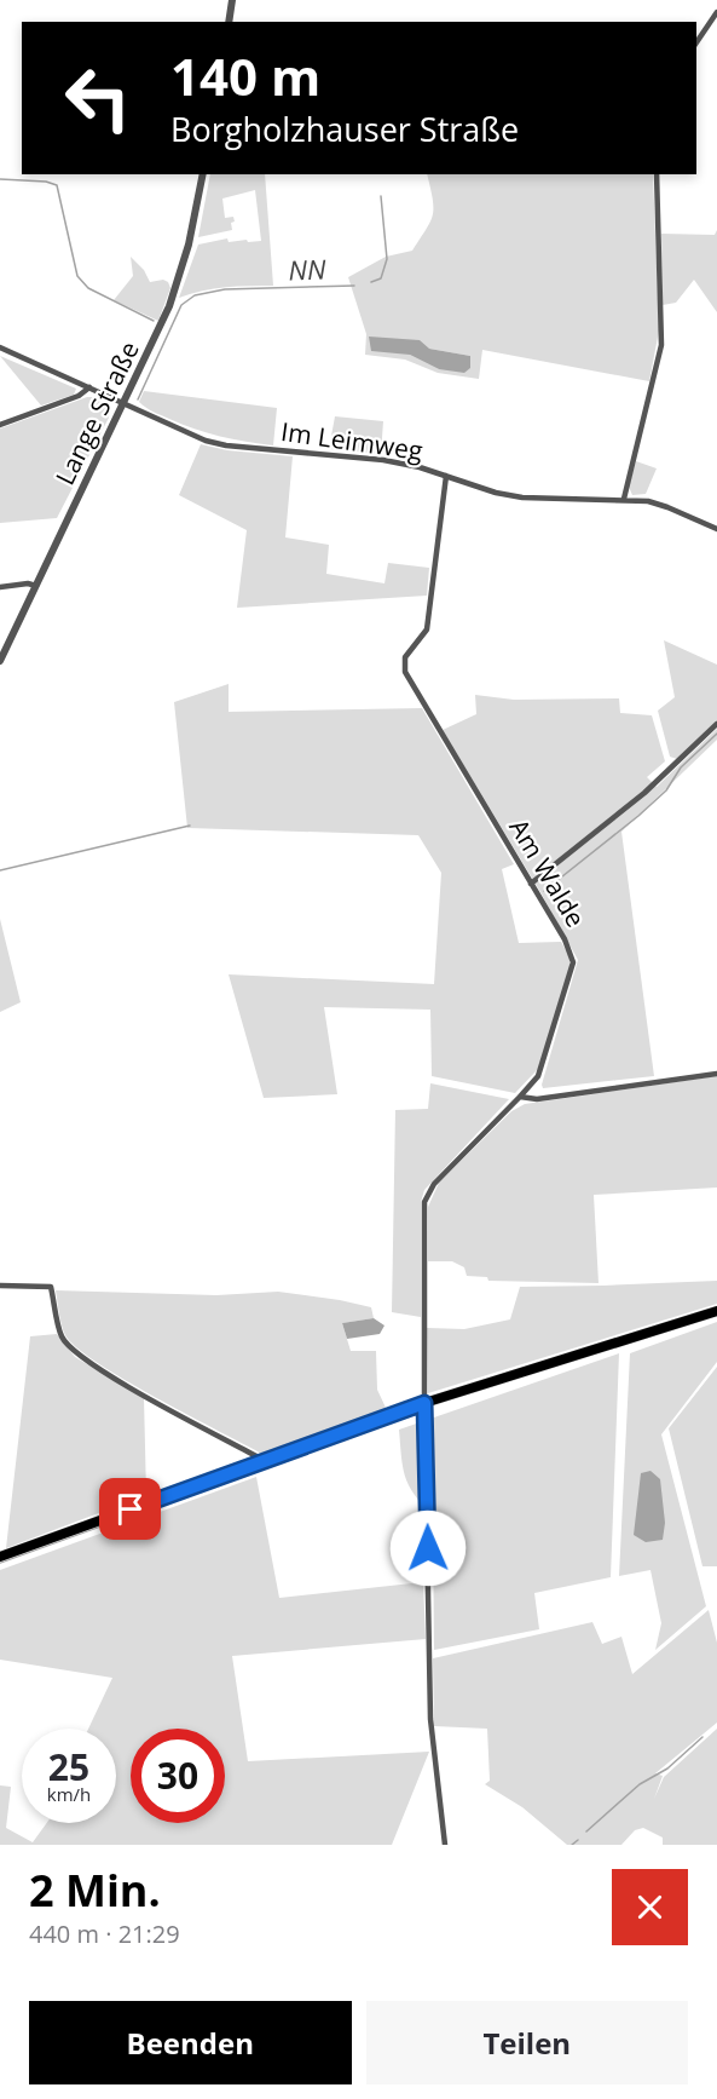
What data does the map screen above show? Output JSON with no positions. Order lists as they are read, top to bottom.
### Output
{
  "streets": {
    "street": ["Lange Straße", "Im Leimweg", "Am Walde"]
  },
  "crossings": [
    ["Lange Straße", "Im Leimweg"],
    ["Im Leimweg", "Am Walde"]
  ],
  "water": ["NN"],
  "page": {
    "turn": ["140 m", "Borgholzhauser Straße"],
    "speed": "25 km/h",
    "limit": "30",
    "heading": ["2 Min.", "440 m · 21:29"],
    "buttons": ["Beenden", "Teilen"]
  }
}
